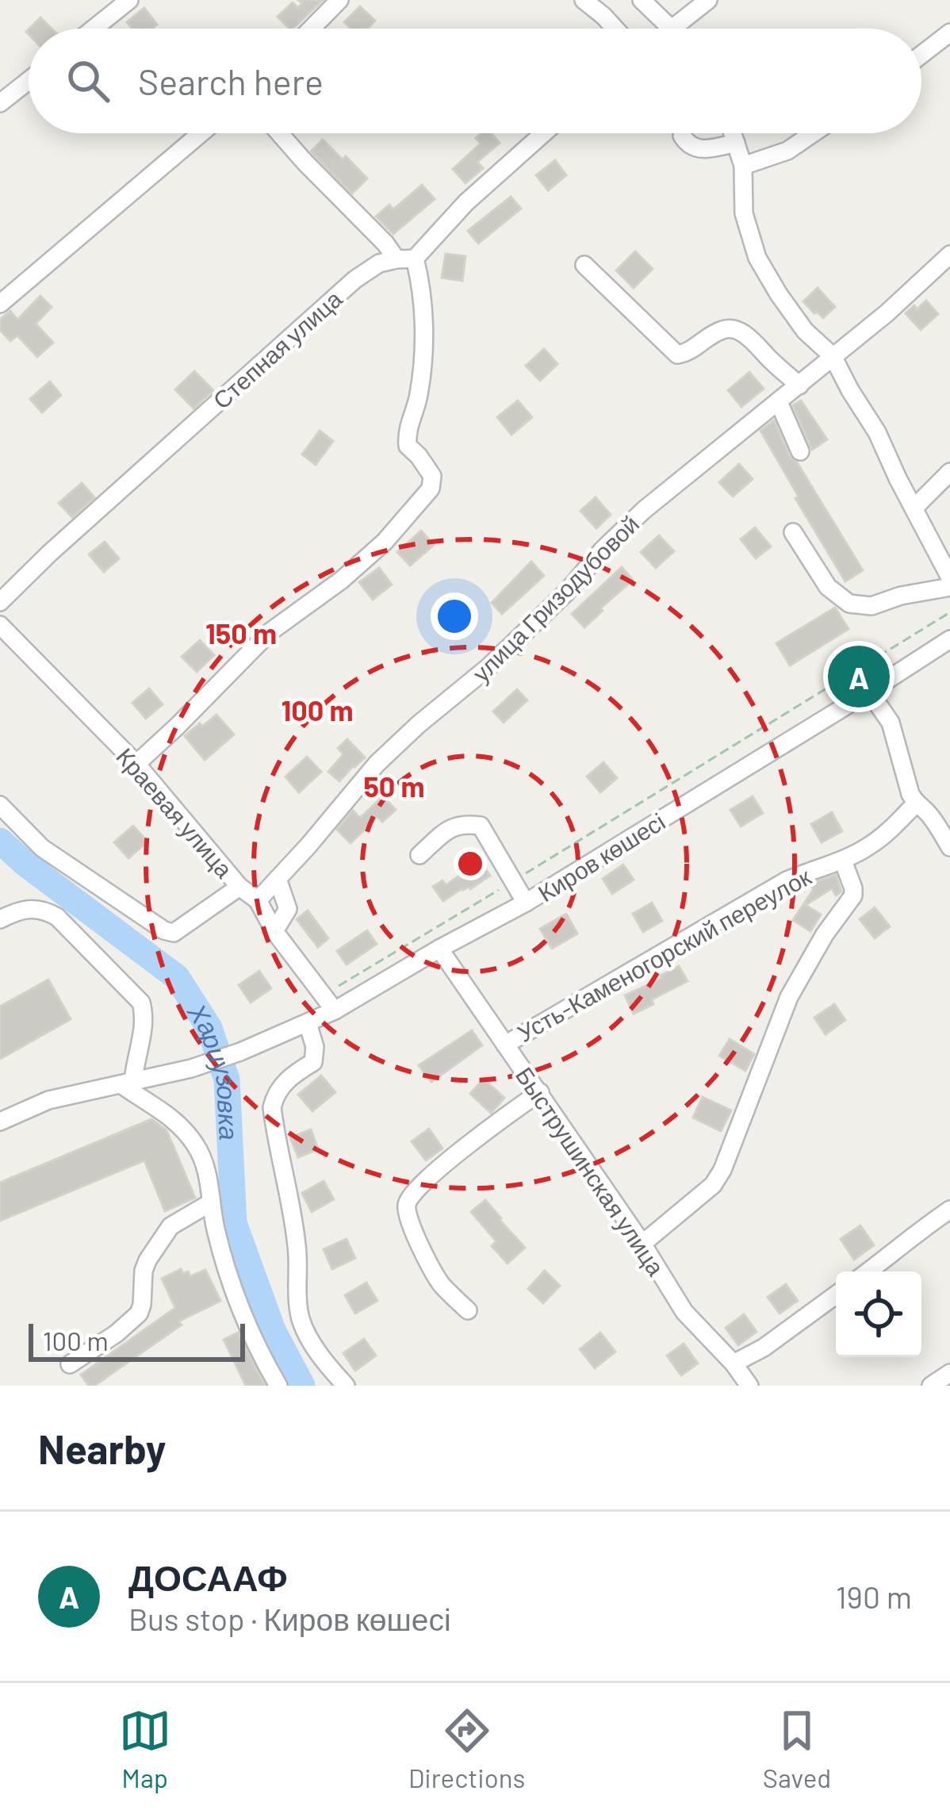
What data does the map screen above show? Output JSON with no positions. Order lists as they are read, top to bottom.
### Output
{
  "streets": {
    "street": [
      "Степная улица",
      "улица Гризодубовой",
      "Краевая улица",
      "Киров көшесі",
      "Усть-Каменогорский переулок",
      "Быструшинская улица"
    ]
  },
  "crossings": [
    ["улица Гризодубовой", "Краевая улица"],
    ["Краевая улица", "Киров көшесі"],
    ["Киров көшесі", "Быструшинская улица"],
    ["Усть-Каменогорский переулок", "Быструшинская улица"]
  ],
  "water": ["Хариузовка"],
  "scale_bar": "100 m",
  "page": {
    "search": "Search here",
    "pins": "A",
    "scale": "100 m",
    "heading": "Nearby",
    "list": [
      {
        "mark": "A",
        "name": "ДОСААФ",
        "note": "Bus stop · Киров көшесі",
        "value": "190 m"
      }
    ],
    "nav": ["Map", "Directions", "Saved"]
  },
  "rings": ["150 m", "100 m", "50 m"]
}
